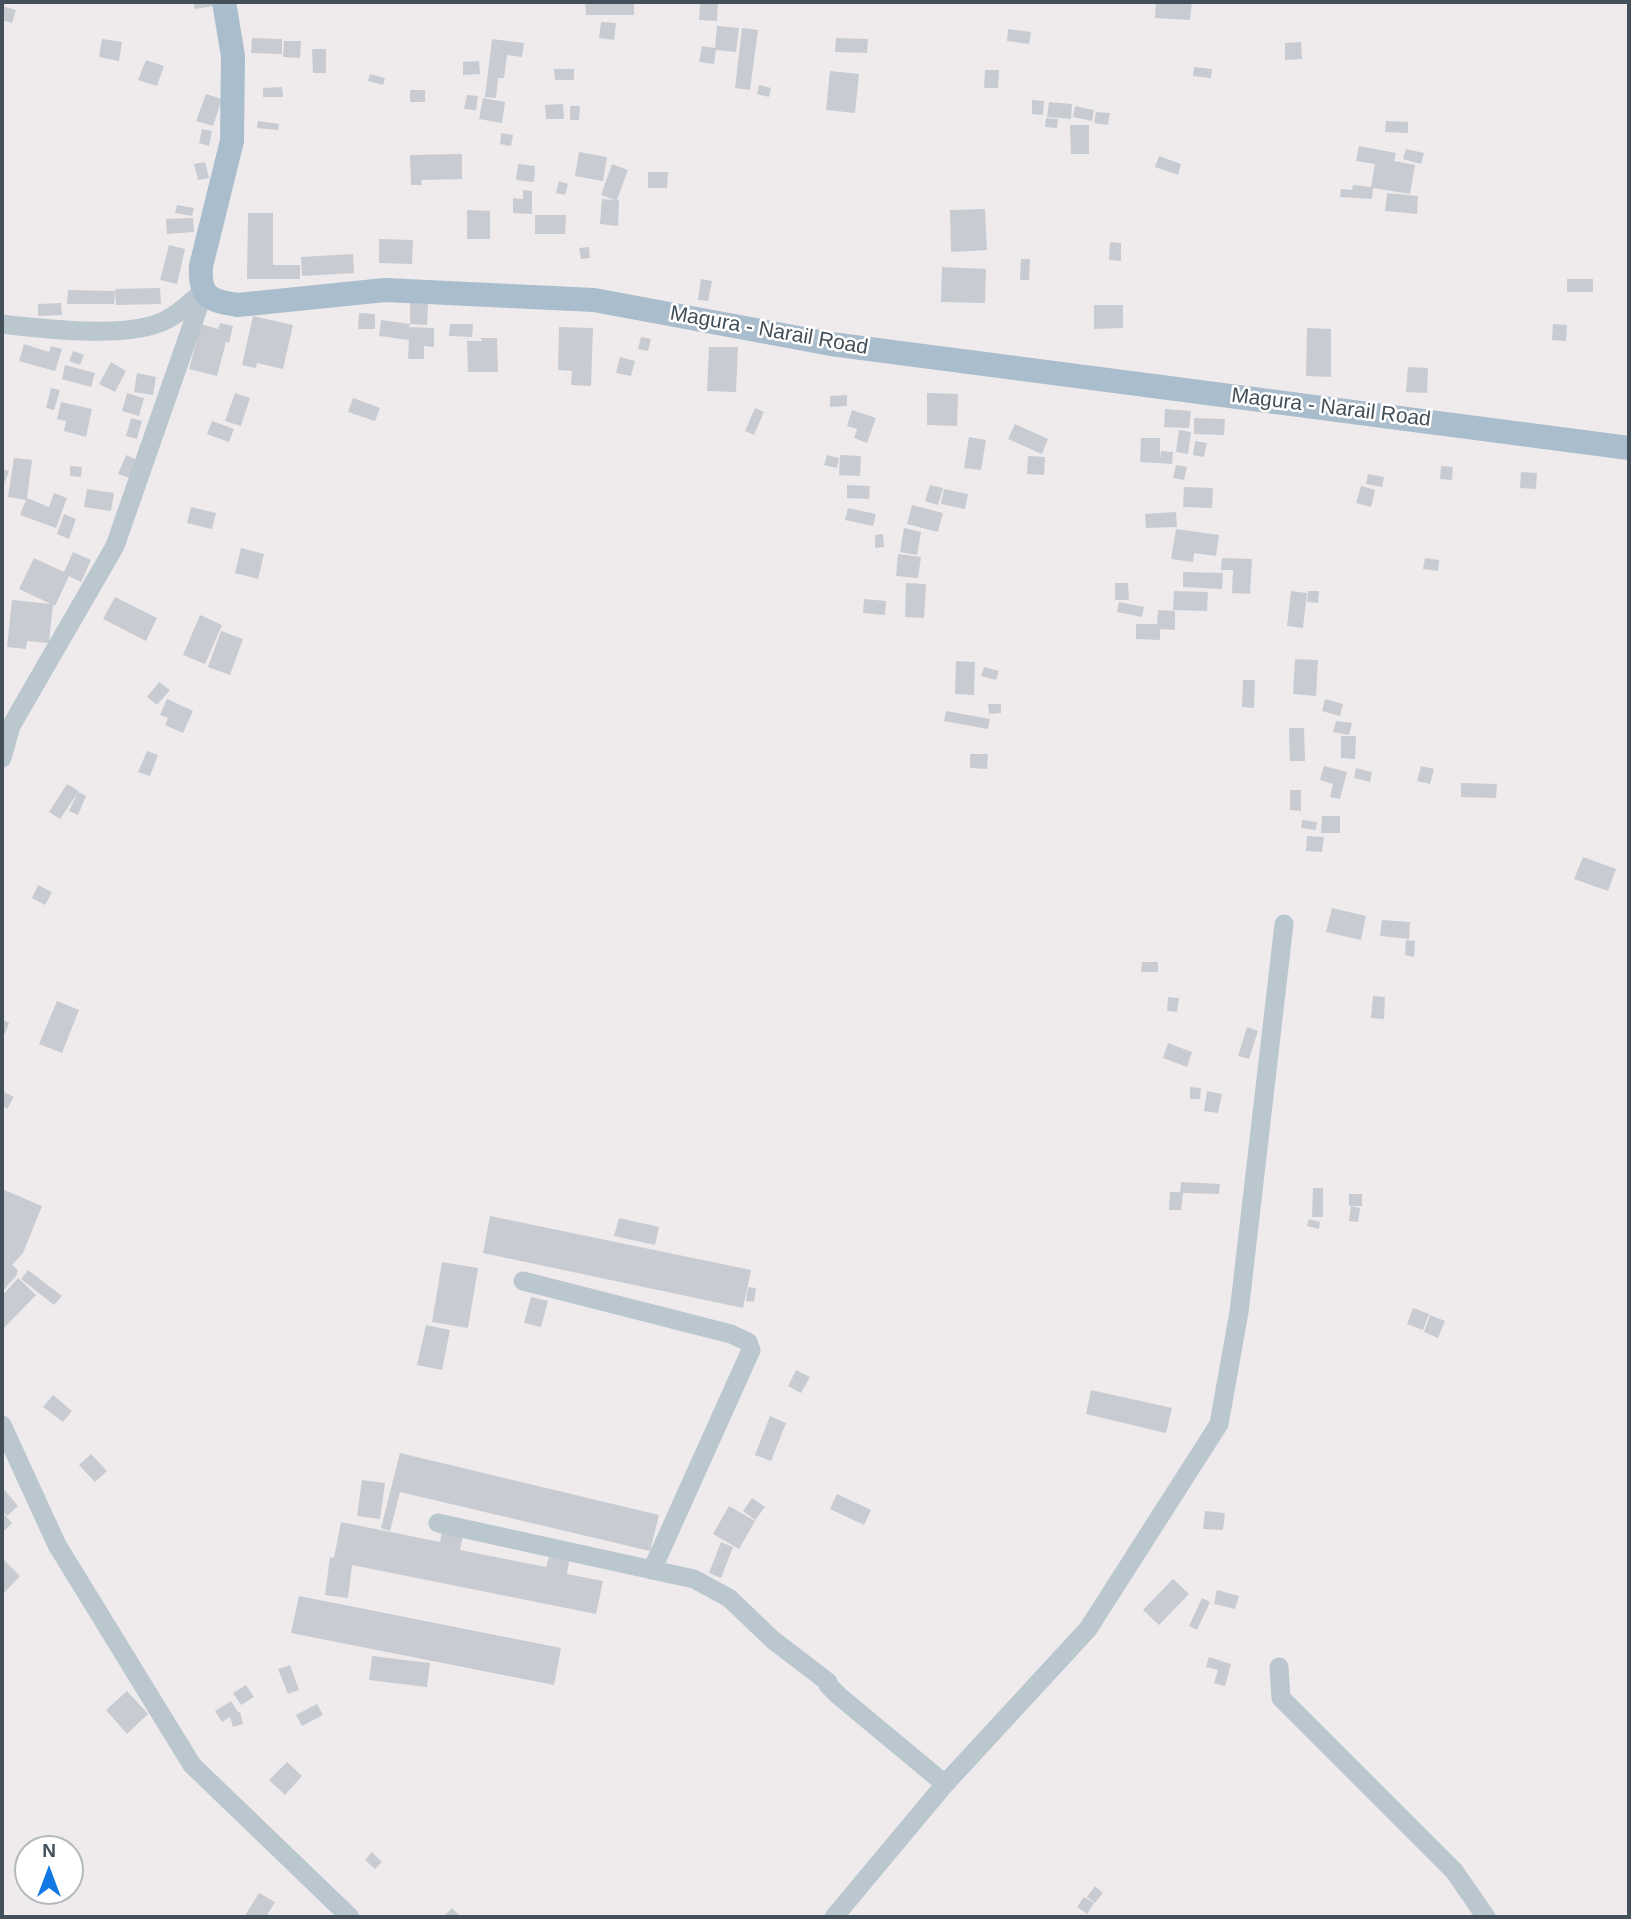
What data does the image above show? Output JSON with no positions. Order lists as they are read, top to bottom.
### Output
{
  "streets": {
    "main road": ["Magura - Narail Road"]
  },
  "north": "top"
}
